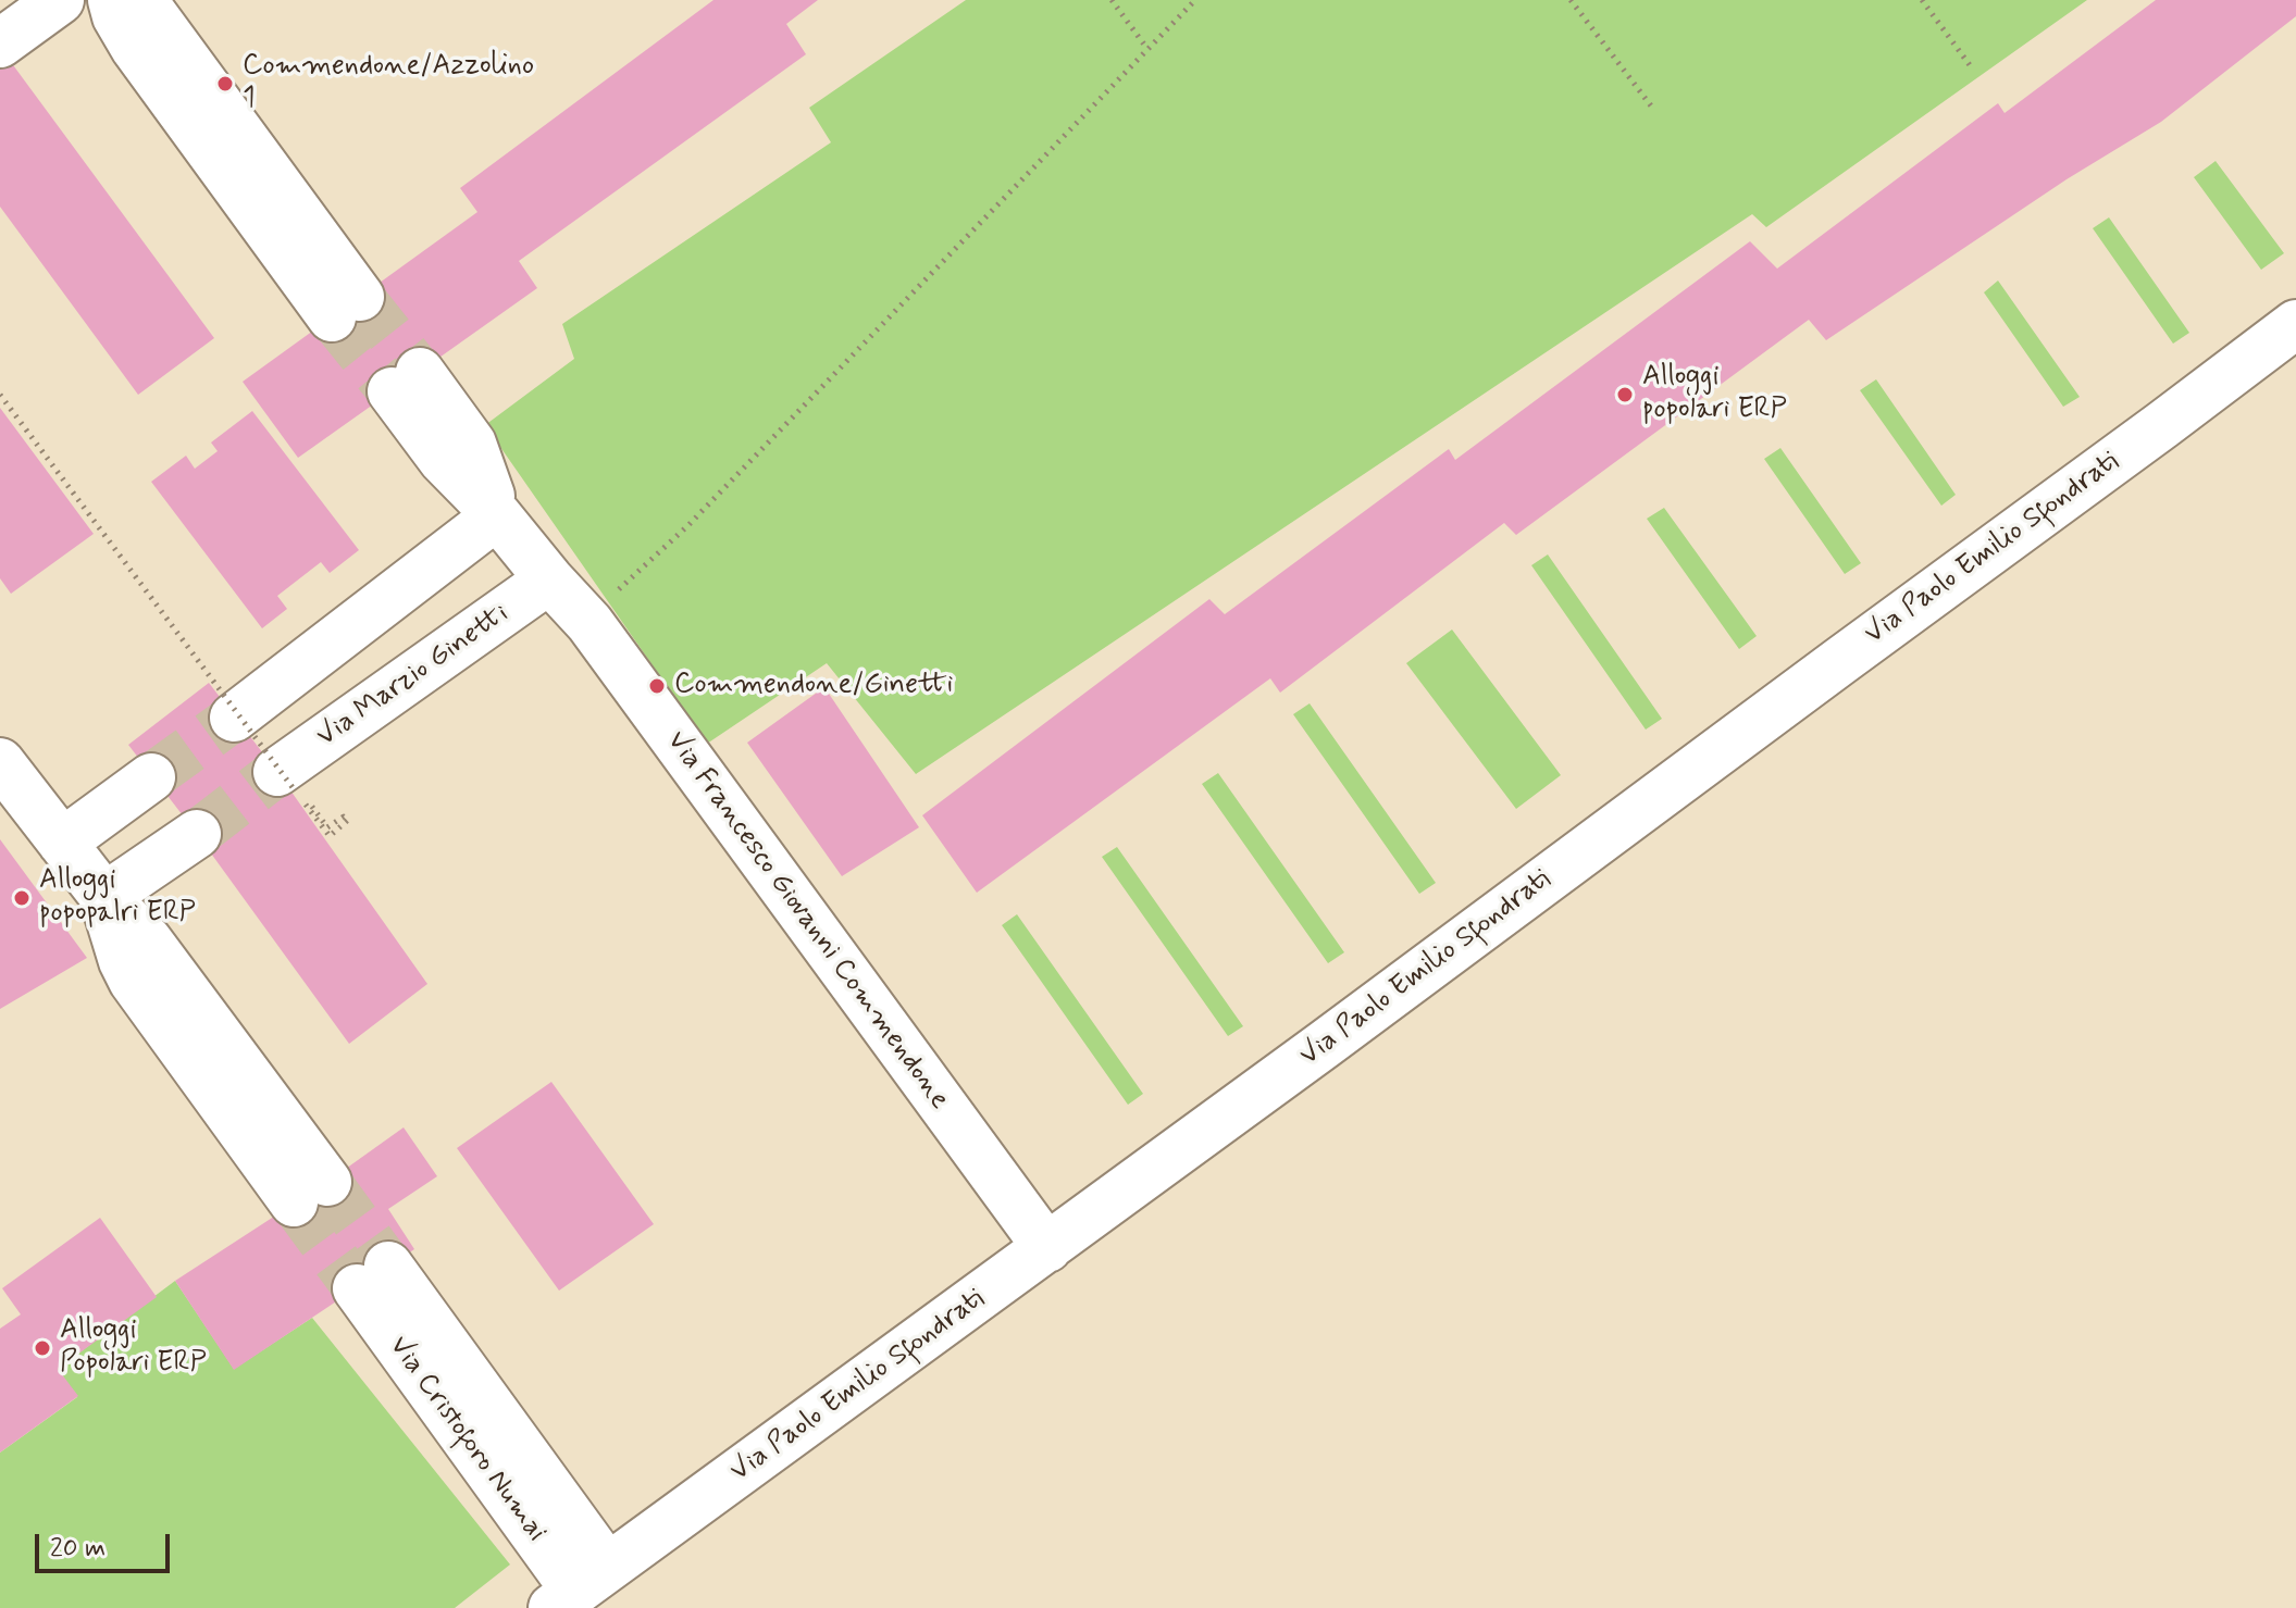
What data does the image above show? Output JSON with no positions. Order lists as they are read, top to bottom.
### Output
{
  "streets": {
    "street": [
      "Via Paolo Emilio Sfondrati",
      "Via Marzio Ginetti",
      "Via Francesco Giovanni Commendone",
      "Via Cristoforo Numai"
    ]
  },
  "crossings": [
    ["Via Paolo Emilio Sfondrati", "Via Francesco Giovanni Commendone"],
    ["Via Paolo Emilio Sfondrati", "Via Cristoforo Numai"],
    ["Via Marzio Ginetti", "Via Francesco Giovanni Commendone"]
  ],
  "places": [
    "Commendone/Azzolino 1",
    "Alloggi popolari ERP",
    "Commendone/Ginetti",
    "Alloggi popopalri ERP",
    "Alloggi Popolari ERP"
  ],
  "scale_bar": "20 m"
}
